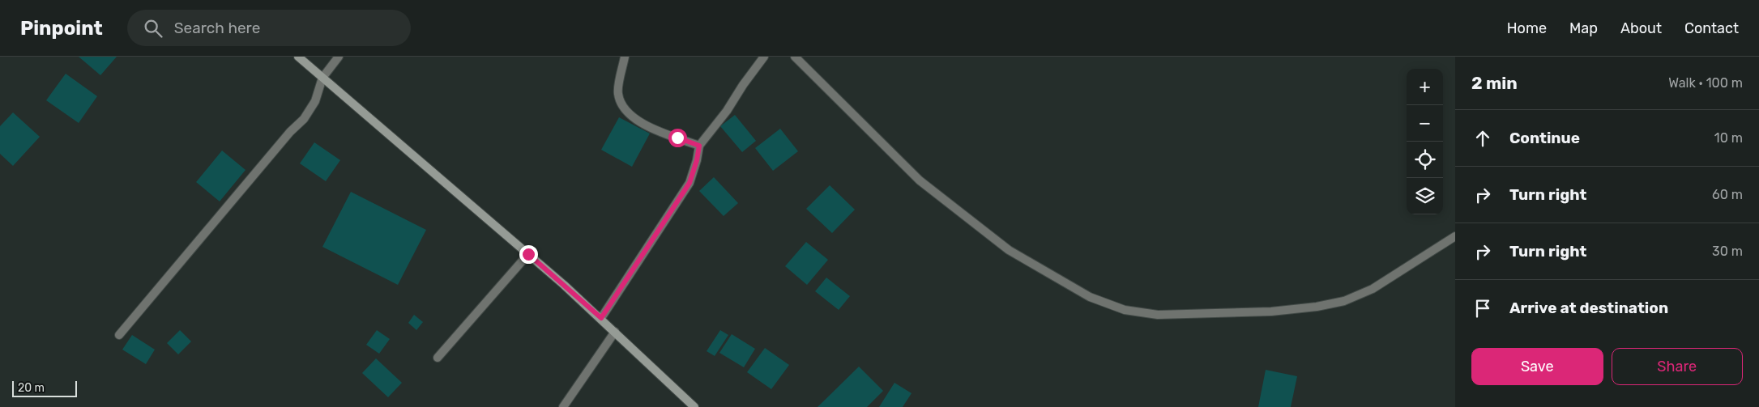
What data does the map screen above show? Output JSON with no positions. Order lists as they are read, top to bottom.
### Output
{
  "scale_bar": "20 m",
  "page": {
    "header": "Pinpoint",
    "search": "Search here",
    "nav": [
      "Home",
      "Map",
      "About",
      "Contact"
    ],
    "heading": ["2 min", "Walk · 100 m"],
    "map_buttons": ["+", "−"],
    "list": [
      ["Continue", "10 m"],
      ["Turn right", "60 m"],
      ["Turn right", "30 m"],
      "Arrive at destination"
    ],
    "buttons": ["Save", "Share"],
    "scale": "20 m"
  }
}
